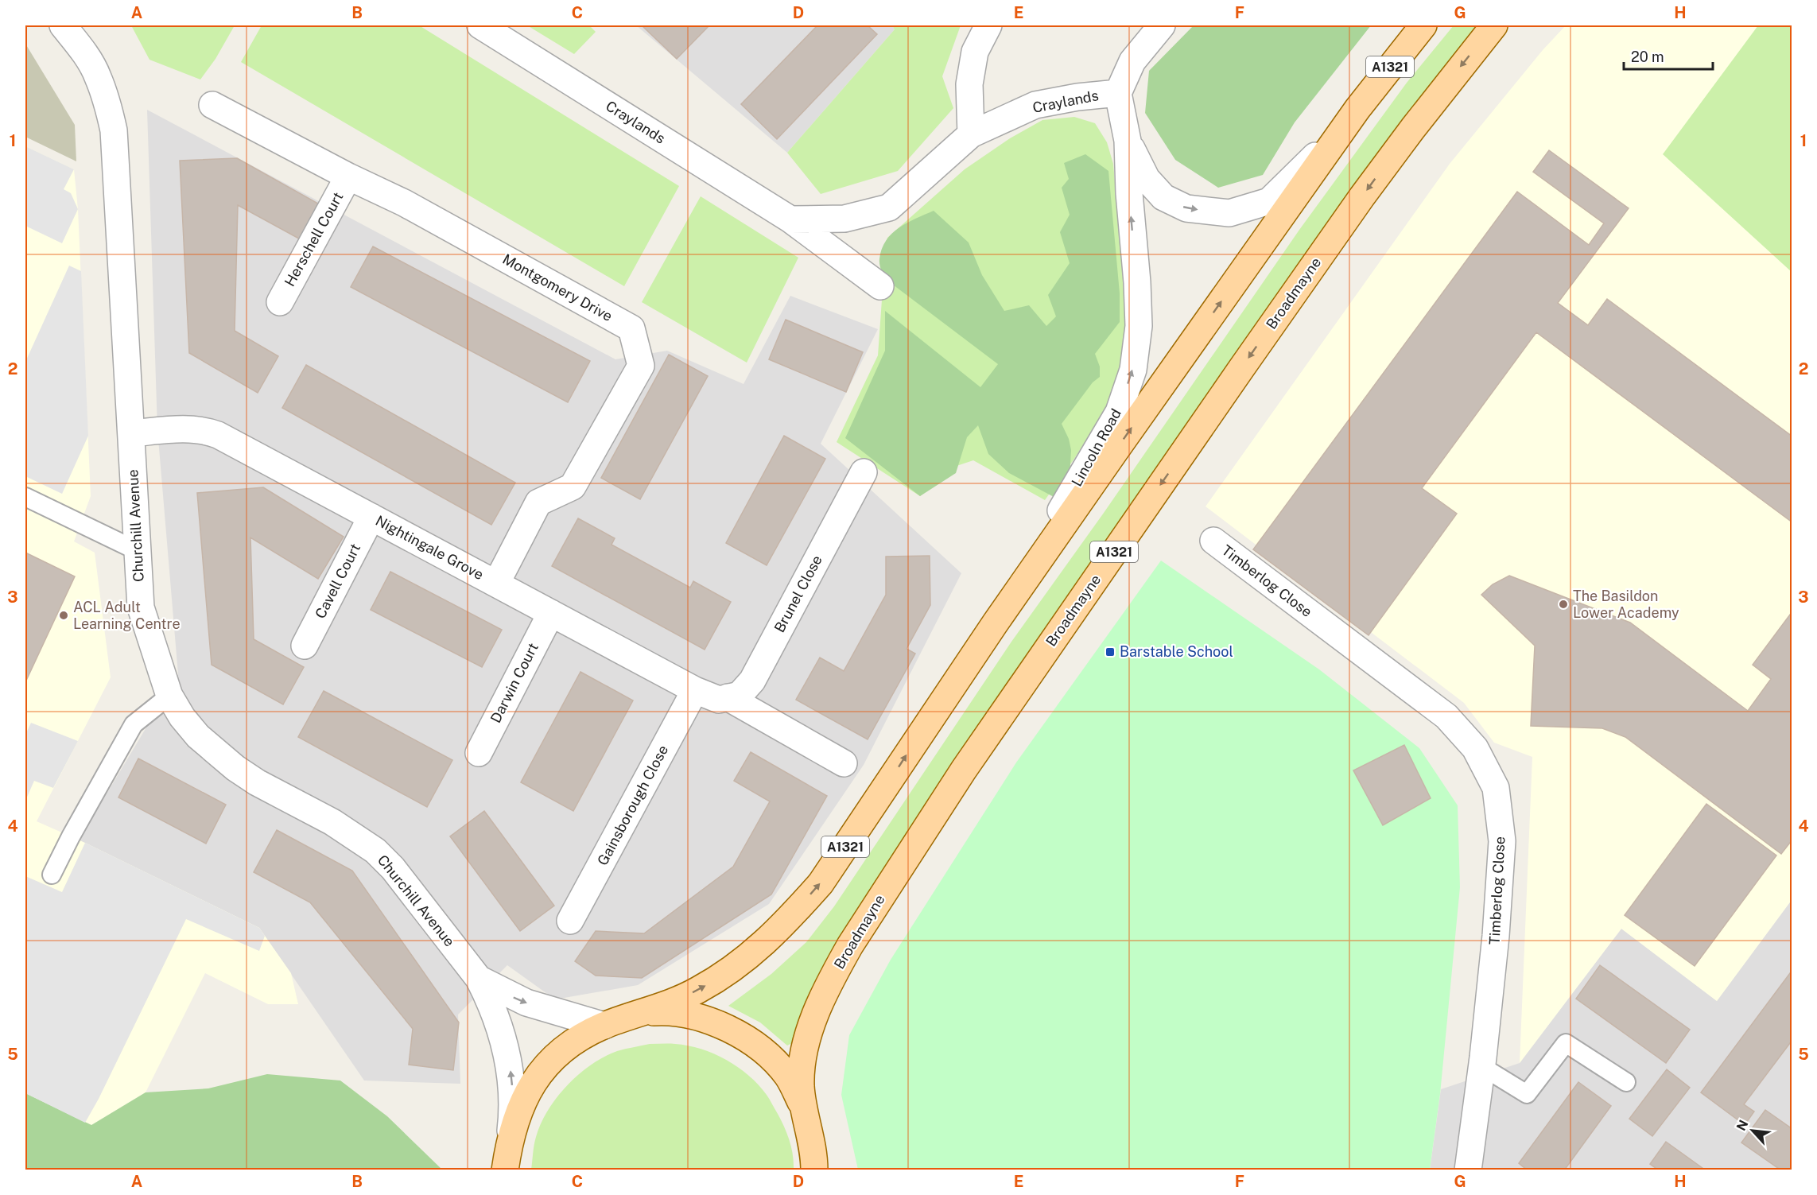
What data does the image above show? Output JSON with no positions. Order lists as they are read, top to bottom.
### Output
{
  "streets": {
    "main road": ["A1321", "Broadmayne"],
    "street": [
      "Craylands",
      "Herschell Court",
      "Montgomery Drive",
      "Lincoln Road",
      "Churchill Avenue",
      "Nightingale Grove",
      "Cavell Court",
      "Timberlog Close",
      "Brunel Close",
      "Darwin Court",
      "Gainsborough Close"
    ]
  },
  "crossings": [
    ["Craylands", "Lincoln Road"],
    ["Herschell Court", "Montgomery Drive"],
    ["Montgomery Drive", "Nightingale Grove"],
    ["Broadmayne", "Lincoln Road"],
    ["Broadmayne", "Churchill Avenue"],
    ["Churchill Avenue", "Nightingale Grove"],
    ["Nightingale Grove", "Cavell Court"],
    ["Nightingale Grove", "Brunel Close"],
    ["Nightingale Grove", "Darwin Court"],
    ["Nightingale Grove", "Gainsborough Close"]
  ],
  "places": {
    "other": ["The Basildon Lower Academy", "ACL Adult Learning Centre"],
    "transit": ["Barstable School"]
  },
  "scale_bar": "20 m",
  "north": "top left",
  "grid": {
    "columns": [
      "A",
      "B",
      "C",
      "D",
      "E",
      "F",
      "G",
      "H"
    ],
    "rows": [
      "1",
      "2",
      "3",
      "4",
      "5"
    ]
  }
}
